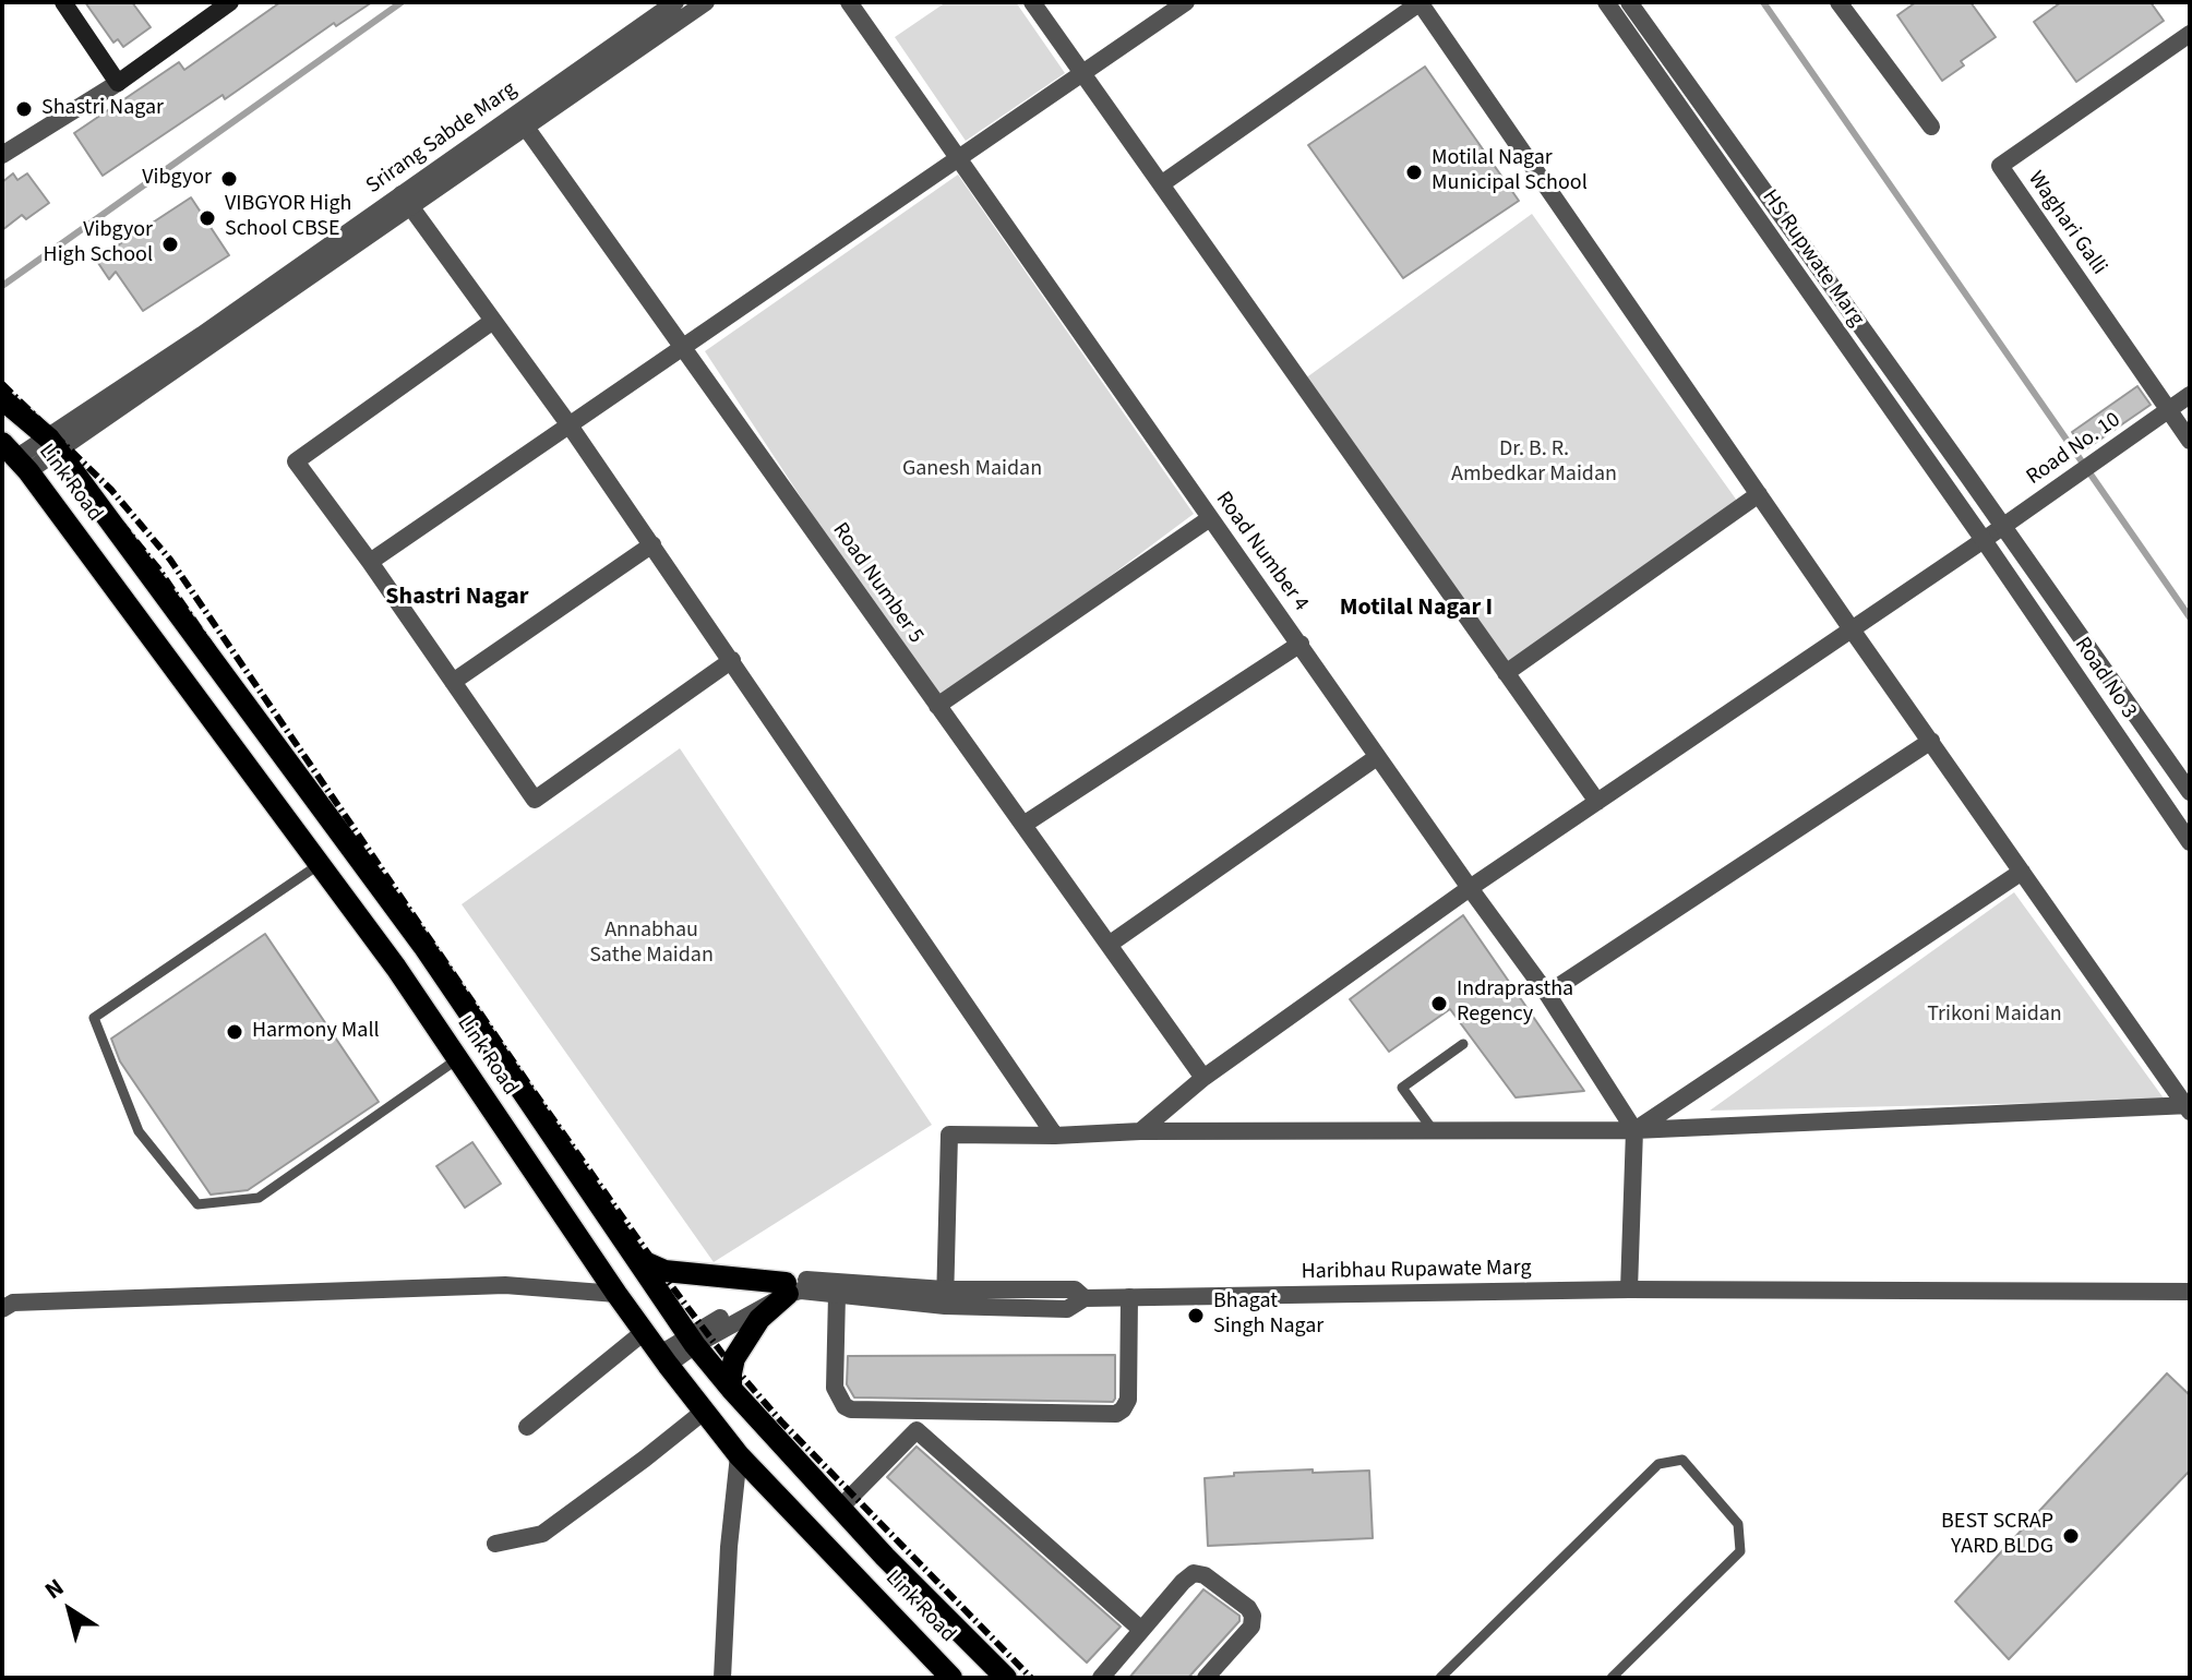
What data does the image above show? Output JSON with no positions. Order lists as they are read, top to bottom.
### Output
{
  "streets": {
    "main road": ["Link Road"],
    "street": [
      "Srirang Sabde Marg",
      "Waghari Galli",
      "HS Rupwate Marg",
      "Road No. 10",
      "Road Number 4",
      "Road Number 5",
      "Road No 3",
      "Haribhau Rupawate Marg"
    ]
  },
  "crossings": [
    ["Srirang Sabde Marg", "Link Road"],
    ["Srirang Sabde Marg", "Road Number 5"],
    ["Waghari Galli", "Road No. 10"],
    ["HS Rupwate Marg", "Road No. 10"],
    ["HS Rupwate Marg", "Road No 3"],
    ["Road No. 10", "Road Number 4"],
    ["Road No. 10", "Road Number 5"],
    ["Road No. 10", "Road No 3"]
  ],
  "districts": ["Shastri Nagar", "Motilal Nagar I"],
  "parks": [
    "Dr. B. R. Ambedkar Maidan",
    "Ganesh Maidan",
    "Annabhau Sathe Maidan",
    "Trikoni Maidan"
  ],
  "places": [
    "Shastri Nagar",
    "Motilal Nagar Municipal School",
    "Vibgyor",
    "VIBGYOR High School CBSE",
    "Vibgyor High School",
    "Indraprastha Regency",
    "Harmony Mall",
    "Bhagat Singh Nagar",
    "BEST SCRAP YARD BLDG"
  ],
  "north": "top left"
}
